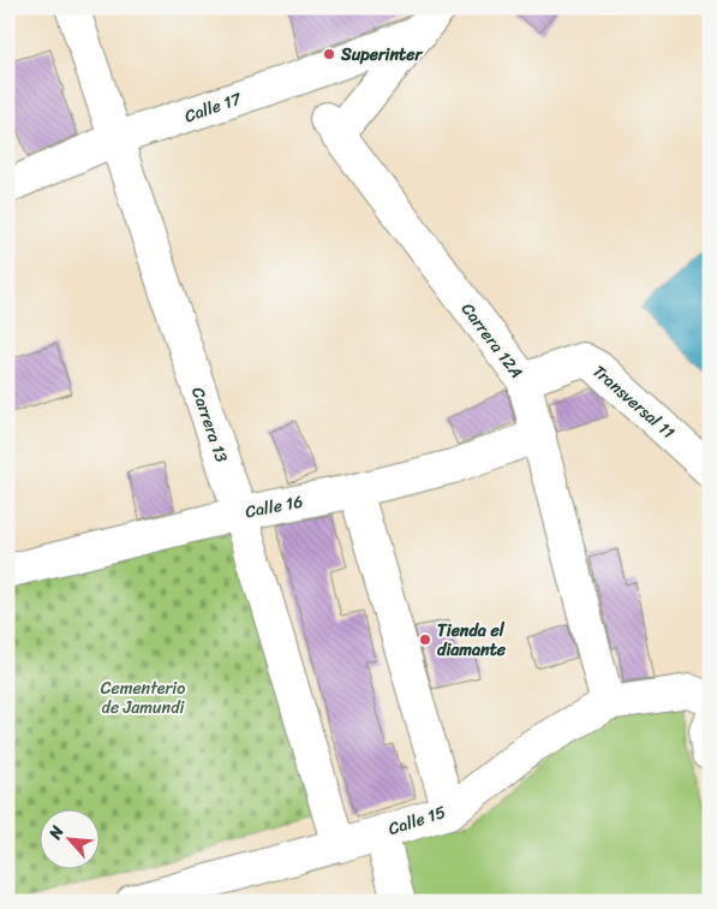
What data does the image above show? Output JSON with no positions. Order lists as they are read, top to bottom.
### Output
{
  "streets": {
    "street": [
      "Calle 17",
      "Carrera 12A",
      "Transversal 11",
      "Carrera 13",
      "Calle 16",
      "Calle 15"
    ]
  },
  "crossings": [
    ["Calle 17", "Carrera 12A"],
    ["Calle 17", "Carrera 13"],
    ["Carrera 12A", "Transversal 11"],
    ["Carrera 12A", "Calle 16"],
    ["Carrera 12A", "Calle 15"],
    ["Carrera 13", "Calle 16"],
    ["Carrera 13", "Calle 15"]
  ],
  "parks": ["Cementerio de Jamundi"],
  "places": ["Superinter", "Tienda el diamante"],
  "north": "top left"
}
